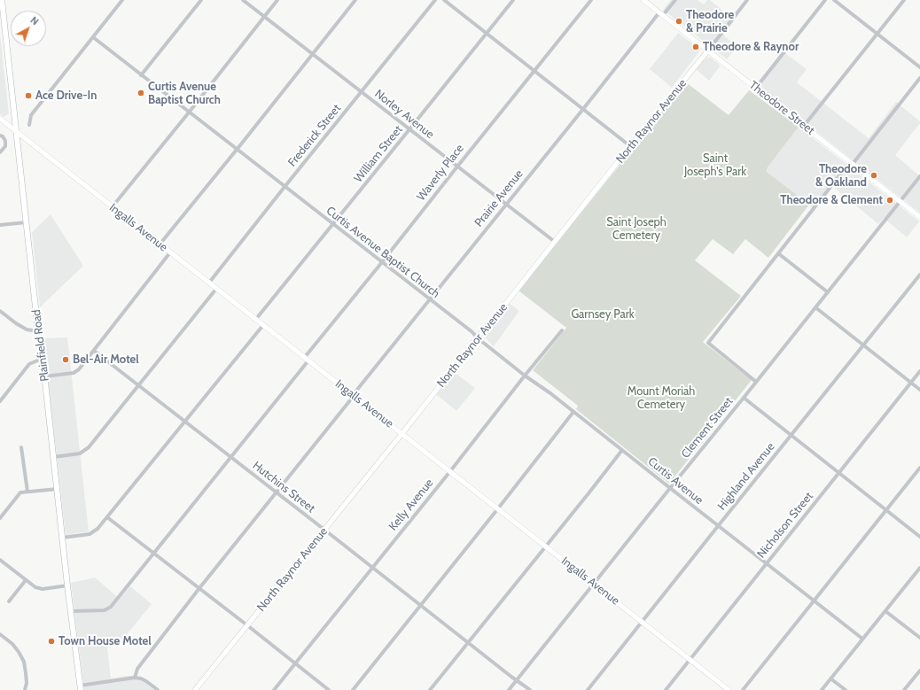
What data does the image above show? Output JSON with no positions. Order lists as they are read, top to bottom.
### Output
{
  "streets": {
    "main road": [
      "Theodore Street",
      "North Raynor Avenue",
      "Ingalls Avenue",
      "Plainfield Road"
    ],
    "street": [
      "Norley Avenue",
      "Frederick Street",
      "William Street",
      "Waverly Place",
      "Prairie Avenue",
      "Curtis Avenue Baptist Church",
      "Clement Street",
      "Highland Avenue",
      "Curtis Avenue",
      "Hutchins Street",
      "Kelly Avenue",
      "Nicholson Street"
    ]
  },
  "crossings": [
    ["Theodore Street", "North Raynor Avenue"],
    ["Theodore Street", "Prairie Avenue"],
    ["Theodore Street", "Clement Street"],
    ["Norley Avenue", "North Raynor Avenue"],
    ["Norley Avenue", "Frederick Street"],
    ["Norley Avenue", "William Street"],
    ["Norley Avenue", "Waverly Place"],
    ["Norley Avenue", "Prairie Avenue"],
    ["North Raynor Avenue", "Ingalls Avenue"],
    ["North Raynor Avenue", "Curtis Avenue Baptist Church"],
    ["North Raynor Avenue", "Curtis Avenue"],
    ["North Raynor Avenue", "Hutchins Street"],
    ["Frederick Street", "Ingalls Avenue"],
    ["Frederick Street", "Curtis Avenue Baptist Church"],
    ["William Street", "Ingalls Avenue"],
    ["William Street", "Curtis Avenue Baptist Church"],
    ["Waverly Place", "Ingalls Avenue"],
    ["Waverly Place", "Curtis Avenue Baptist Church"],
    ["Waverly Place", "Plainfield Road"],
    ["Waverly Place", "Hutchins Street"],
    ["Prairie Avenue", "Ingalls Avenue"],
    ["Prairie Avenue", "Curtis Avenue Baptist Church"],
    ["Prairie Avenue", "Hutchins Street"],
    ["Ingalls Avenue", "Plainfield Road"],
    ["Ingalls Avenue", "Clement Street"],
    ["Ingalls Avenue", "Highland Avenue"],
    ["Ingalls Avenue", "Kelly Avenue"],
    ["Ingalls Avenue", "Nicholson Street"],
    ["Curtis Avenue Baptist Church", "Curtis Avenue"],
    ["Clement Street", "Curtis Avenue"],
    ["Clement Street", "Hutchins Street"],
    ["Highland Avenue", "Curtis Avenue"],
    ["Curtis Avenue", "Kelly Avenue"],
    ["Curtis Avenue", "Nicholson Street"],
    ["Hutchins Street", "Kelly Avenue"]
  ],
  "parks": [
    "Saint Joseph's Park",
    "Saint Joseph Cemetery",
    "Garnsey Park",
    "Mount Moriah Cemetery"
  ],
  "places": [
    "Theodore & Prairie",
    "Theodore & Raynor",
    "Curtis Avenue Baptist Church",
    "Ace Drive-In",
    "Theodore & Oakland",
    "Theodore & Clement",
    "Bel-Air Motel",
    "Town House Motel"
  ],
  "north": "top right"
}
